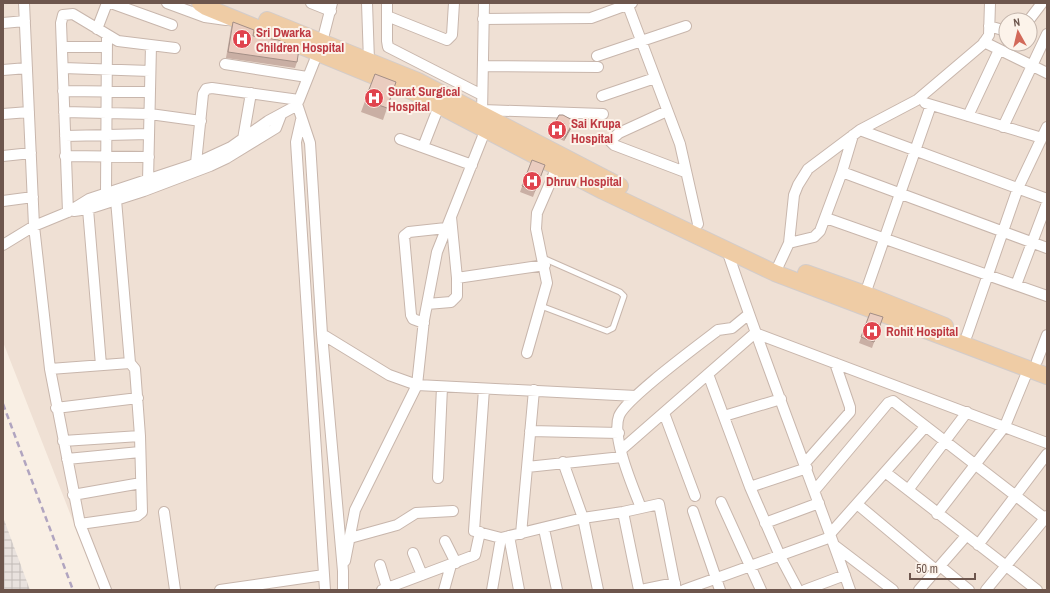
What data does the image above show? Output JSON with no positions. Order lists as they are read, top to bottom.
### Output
{
  "places": {
    "hospital": [
      "Sri Dwarka Children Hospital",
      "Surat Surgical Hospital",
      "Sai Krupa Hospital",
      "Dhruv Hospital",
      "Rohit Hospital"
    ]
  },
  "scale_bar": "50 m",
  "north": "top"
}
